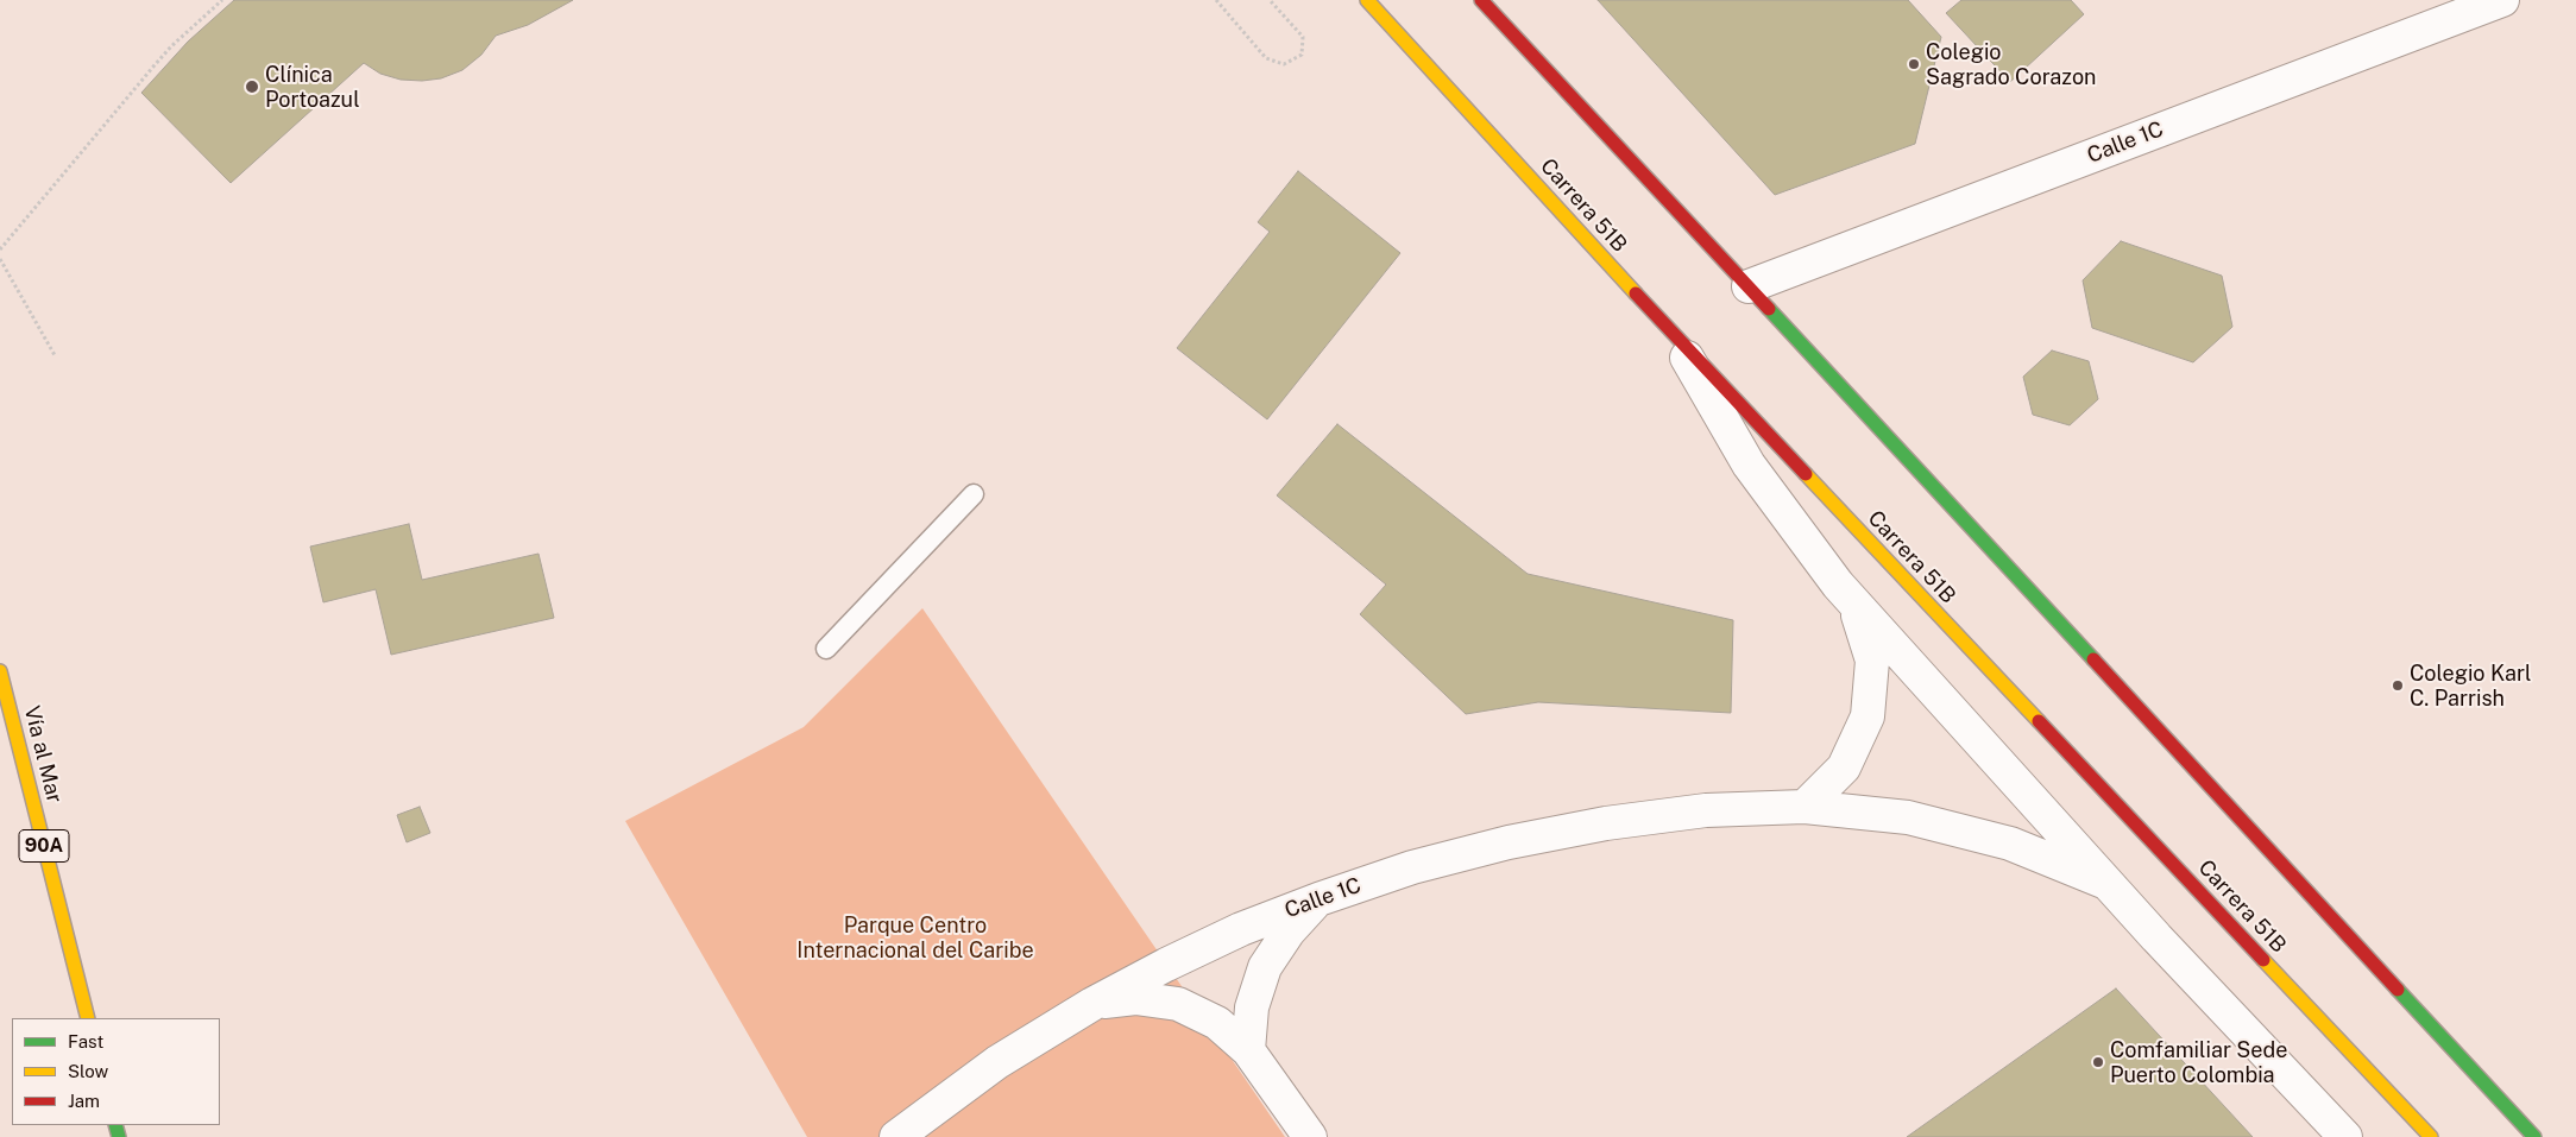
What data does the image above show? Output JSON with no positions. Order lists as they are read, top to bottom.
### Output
{
  "streets": {
    "main road": ["Carrera 51B", "Vía al Mar", "90A"],
    "street": ["Calle 1C"]
  },
  "parks": ["Parque Centro Internacional del Caribe"],
  "places": [
    "Colegio Sagrado Corazon",
    "Clínica Portoazul",
    "Colegio Karl C. Parrish",
    "Comfamiliar Sede Puerto Colombia"
  ],
  "legend": ["Fast", "Slow", "Jam"]
}
